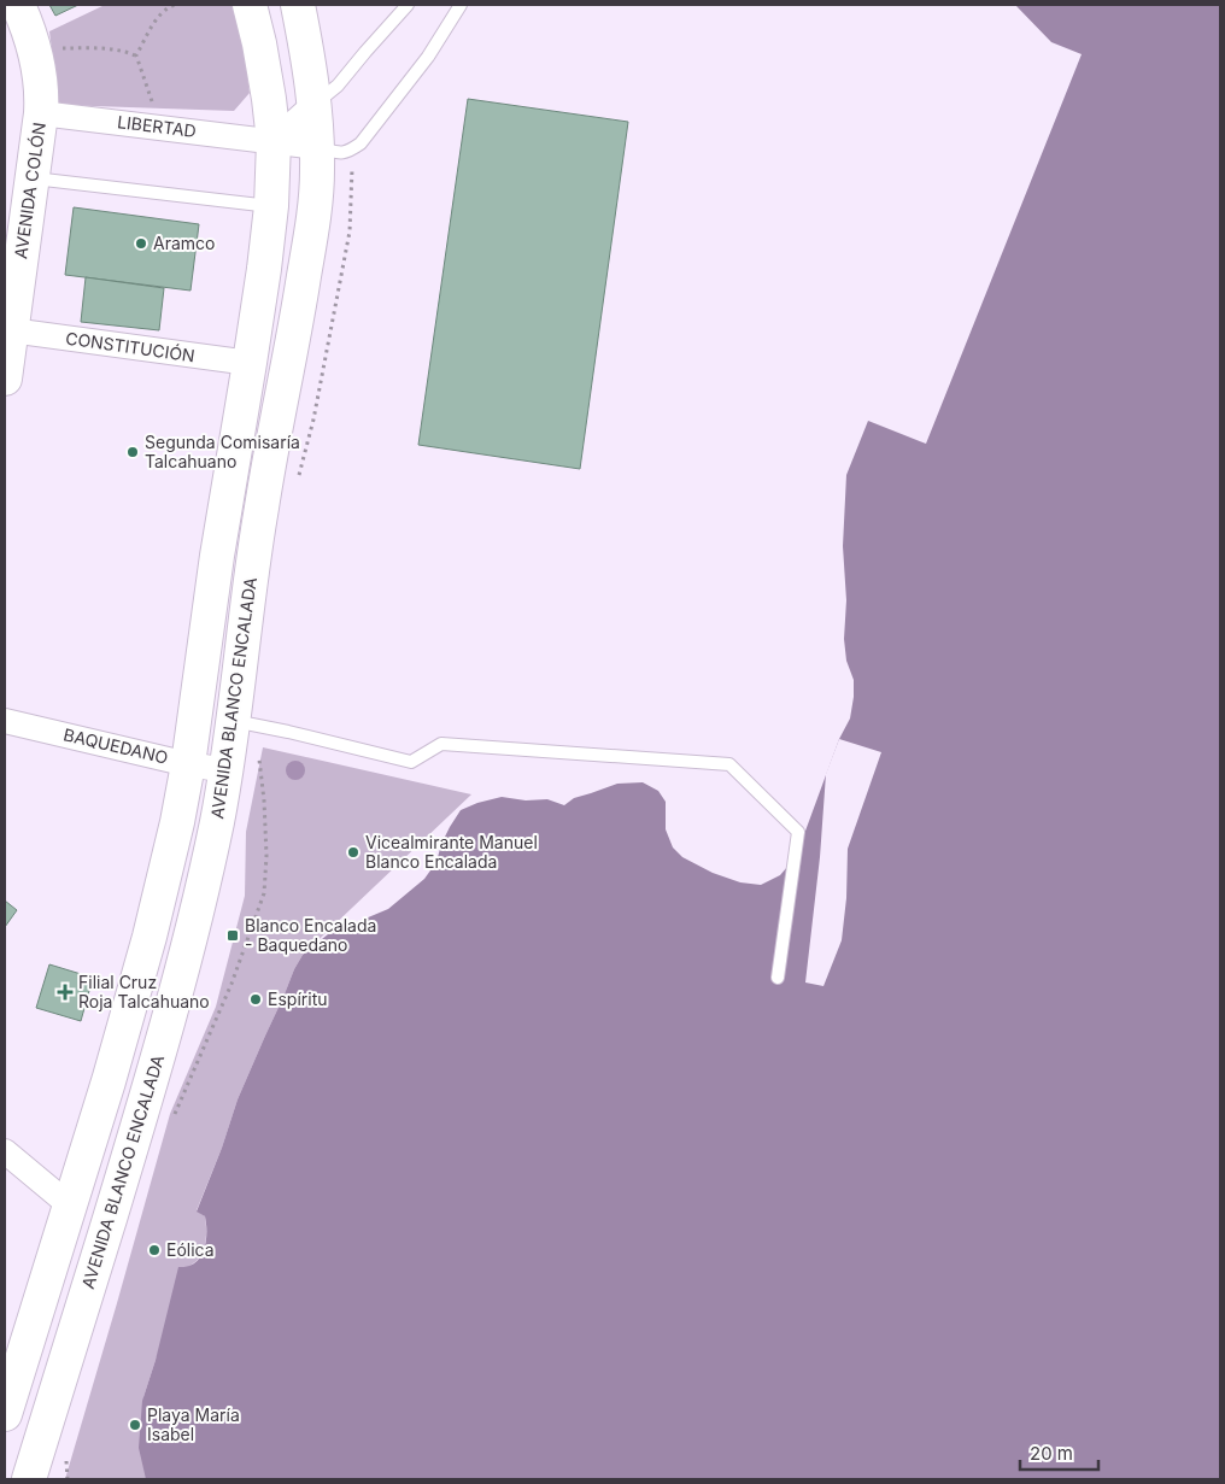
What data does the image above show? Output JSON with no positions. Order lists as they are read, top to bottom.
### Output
{
  "streets": {
    "main road": ["AVENIDA COLÓN", "AVENIDA BLANCO ENCALADA"],
    "street": ["LIBERTAD", "CONSTITUCIÓN", "BAQUEDANO"]
  },
  "crossings": [
    ["LIBERTAD", "AVENIDA COLÓN"],
    ["LIBERTAD", "AVENIDA BLANCO ENCALADA"],
    ["AVENIDA COLÓN", "CONSTITUCIÓN"],
    ["AVENIDA BLANCO ENCALADA", "BAQUEDANO"]
  ],
  "places": {
    "other": [
      "Aramco",
      "Segunda Comisaría Talcahuano",
      "Vicealmirante Manuel Blanco Encalada",
      "Espíritu",
      "Eólica",
      "Playa María Isabel"
    ],
    "transit": ["Blanco Encalada - Baquedano"],
    "health": ["Filial Cruz Roja Talcahuano"]
  },
  "scale_bar": "20 m"
}
